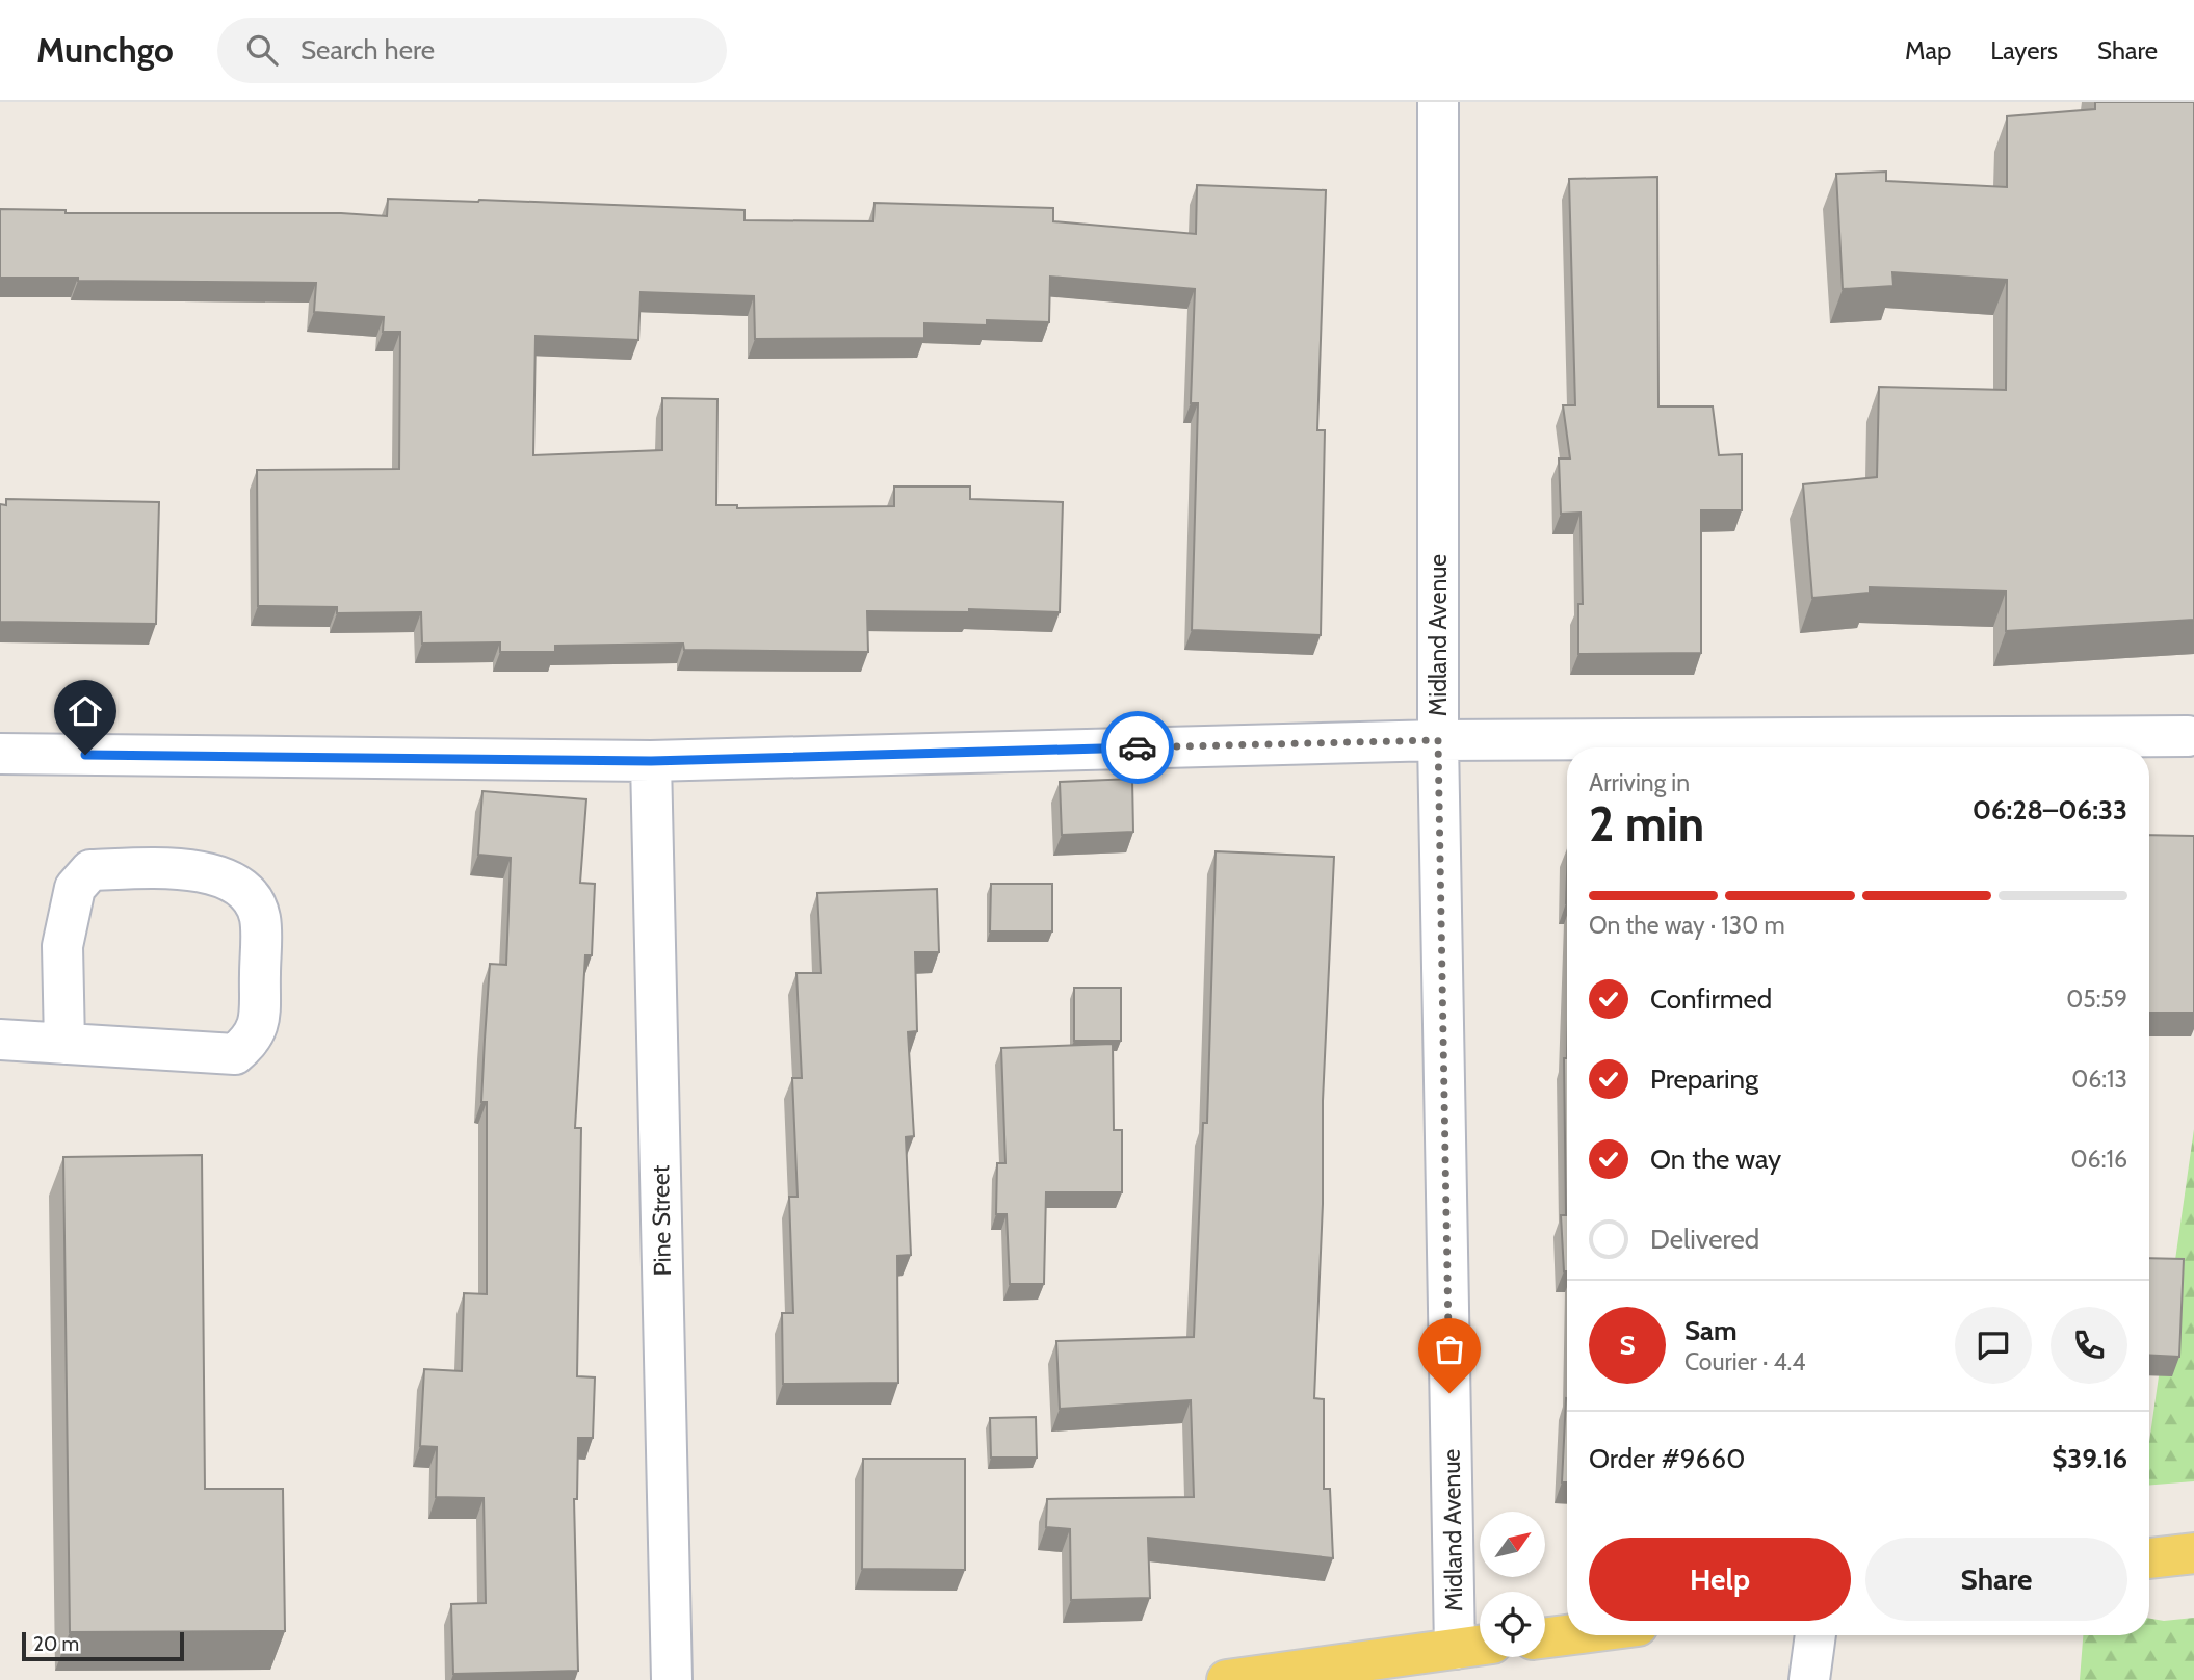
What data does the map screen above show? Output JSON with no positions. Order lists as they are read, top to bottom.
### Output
{
  "streets": {
    "street": ["Midland Avenue", "Pine Street"]
  },
  "scale_bar": "20 m",
  "north": "top right",
  "page": {
    "header": "Munchgo",
    "search": "Search here",
    "nav": ["Map", "Layers", "Share"],
    "heading": ["2 min", "Arriving in", "06:28–06:33"],
    "panel": [
      "Sam",
      "Courier · 4.4",
      "Order #9660",
      "$39.16"
    ],
    "bar": "On the way · 130 m",
    "list": [
      ["Confirmed", "05:59"],
      ["Preparing", "06:13"],
      ["On the way", "06:16"],
      "Delivered"
    ],
    "round": "S",
    "buttons": ["Help", "Share"],
    "scale": "20 m"
  }
}
